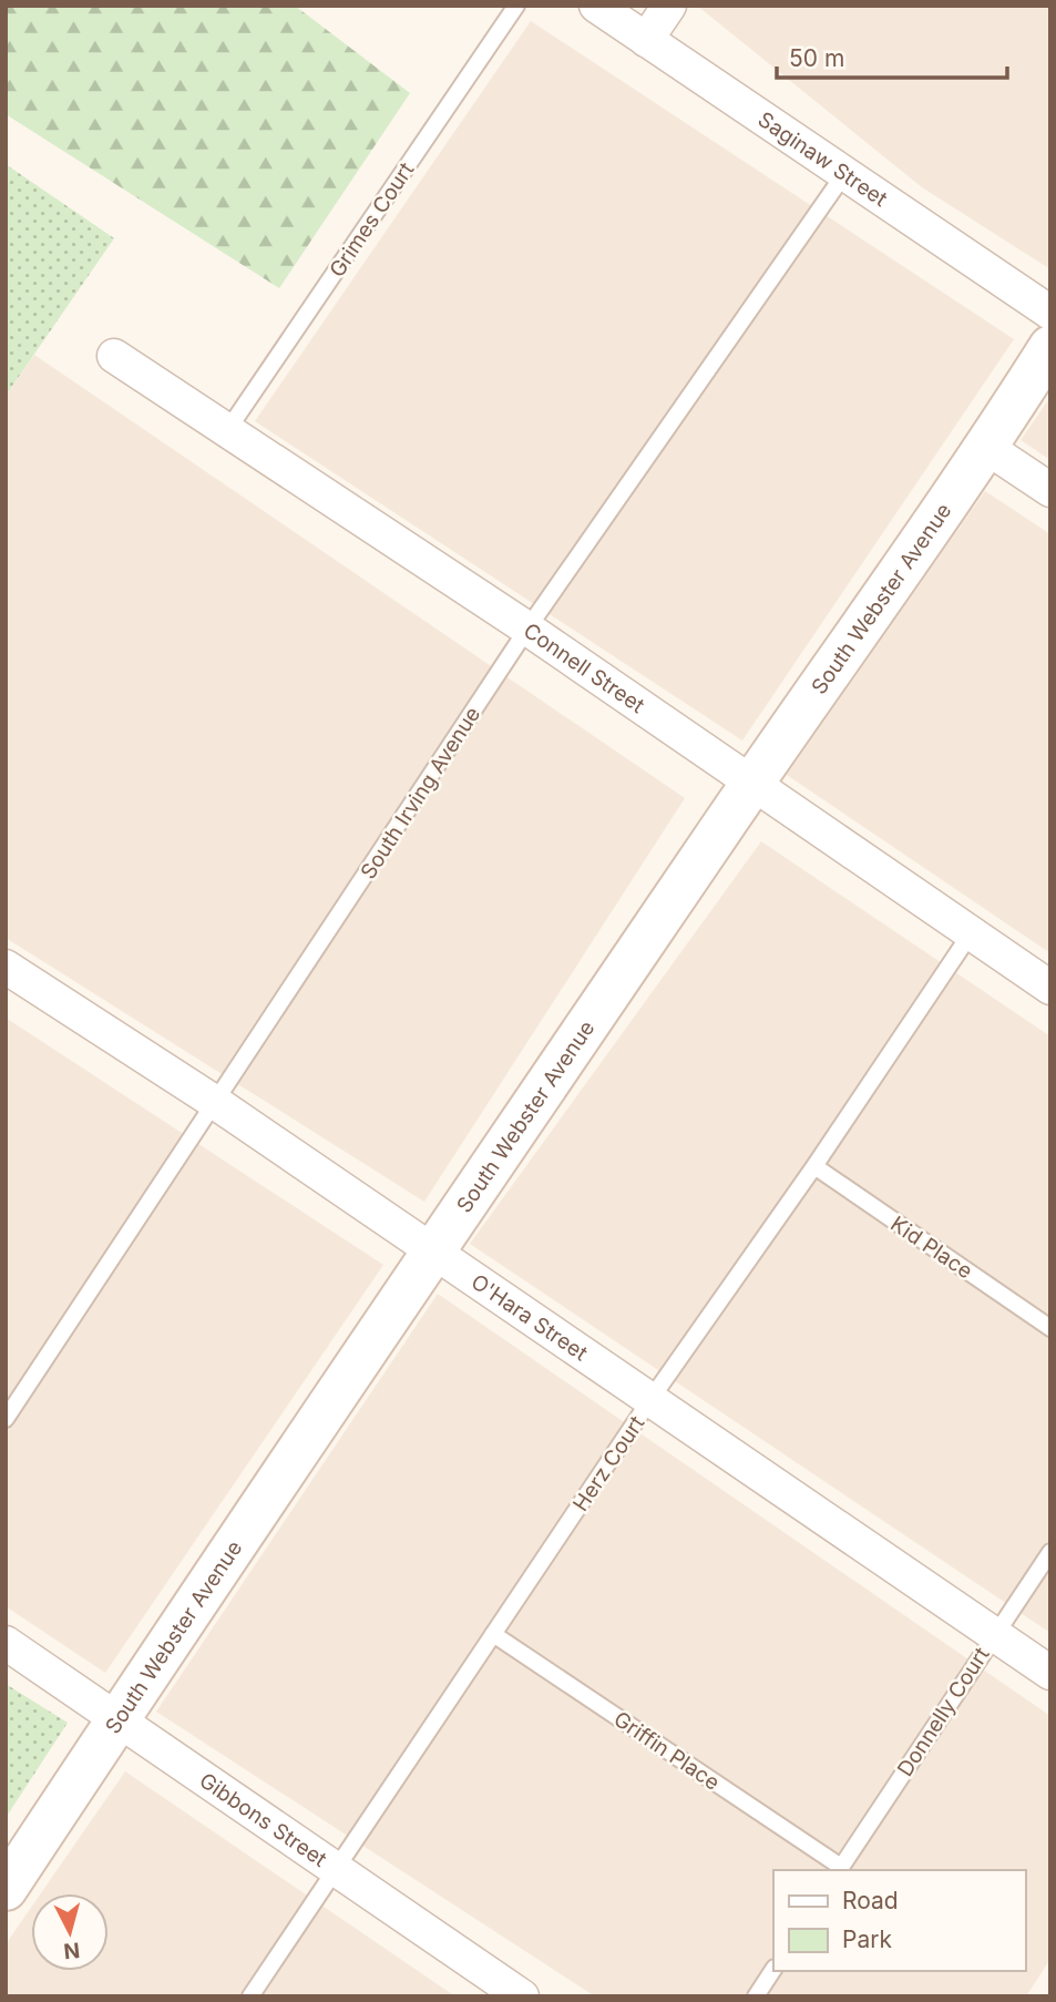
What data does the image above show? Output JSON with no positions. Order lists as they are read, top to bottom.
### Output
{
  "streets": {
    "street": [
      "Saginaw Street",
      "South Webster Avenue",
      "Connell Street",
      "O'Hara Street",
      "Gibbons Street"
    ],
    "lane": [
      "Grimes Court",
      "South Irving Avenue",
      "Kid Place",
      "Herz Court",
      "Donnelly Court",
      "Griffin Place"
    ]
  },
  "crossings": [
    ["Saginaw Street", "South Irving Avenue"],
    ["Grimes Court", "Connell Street"],
    ["South Webster Avenue", "Connell Street"],
    ["South Webster Avenue", "O'Hara Street"],
    ["South Webster Avenue", "Gibbons Street"],
    ["Connell Street", "South Irving Avenue"],
    ["Connell Street", "Herz Court"],
    ["South Irving Avenue", "O'Hara Street"],
    ["Kid Place", "Herz Court"],
    ["O'Hara Street", "Herz Court"],
    ["O'Hara Street", "Donnelly Court"],
    ["Herz Court", "Griffin Place"],
    ["Herz Court", "Gibbons Street"],
    ["Donnelly Court", "Griffin Place"]
  ],
  "legend": ["Road", "Park"],
  "scale_bar": "50 m",
  "north": "bottom"
}
